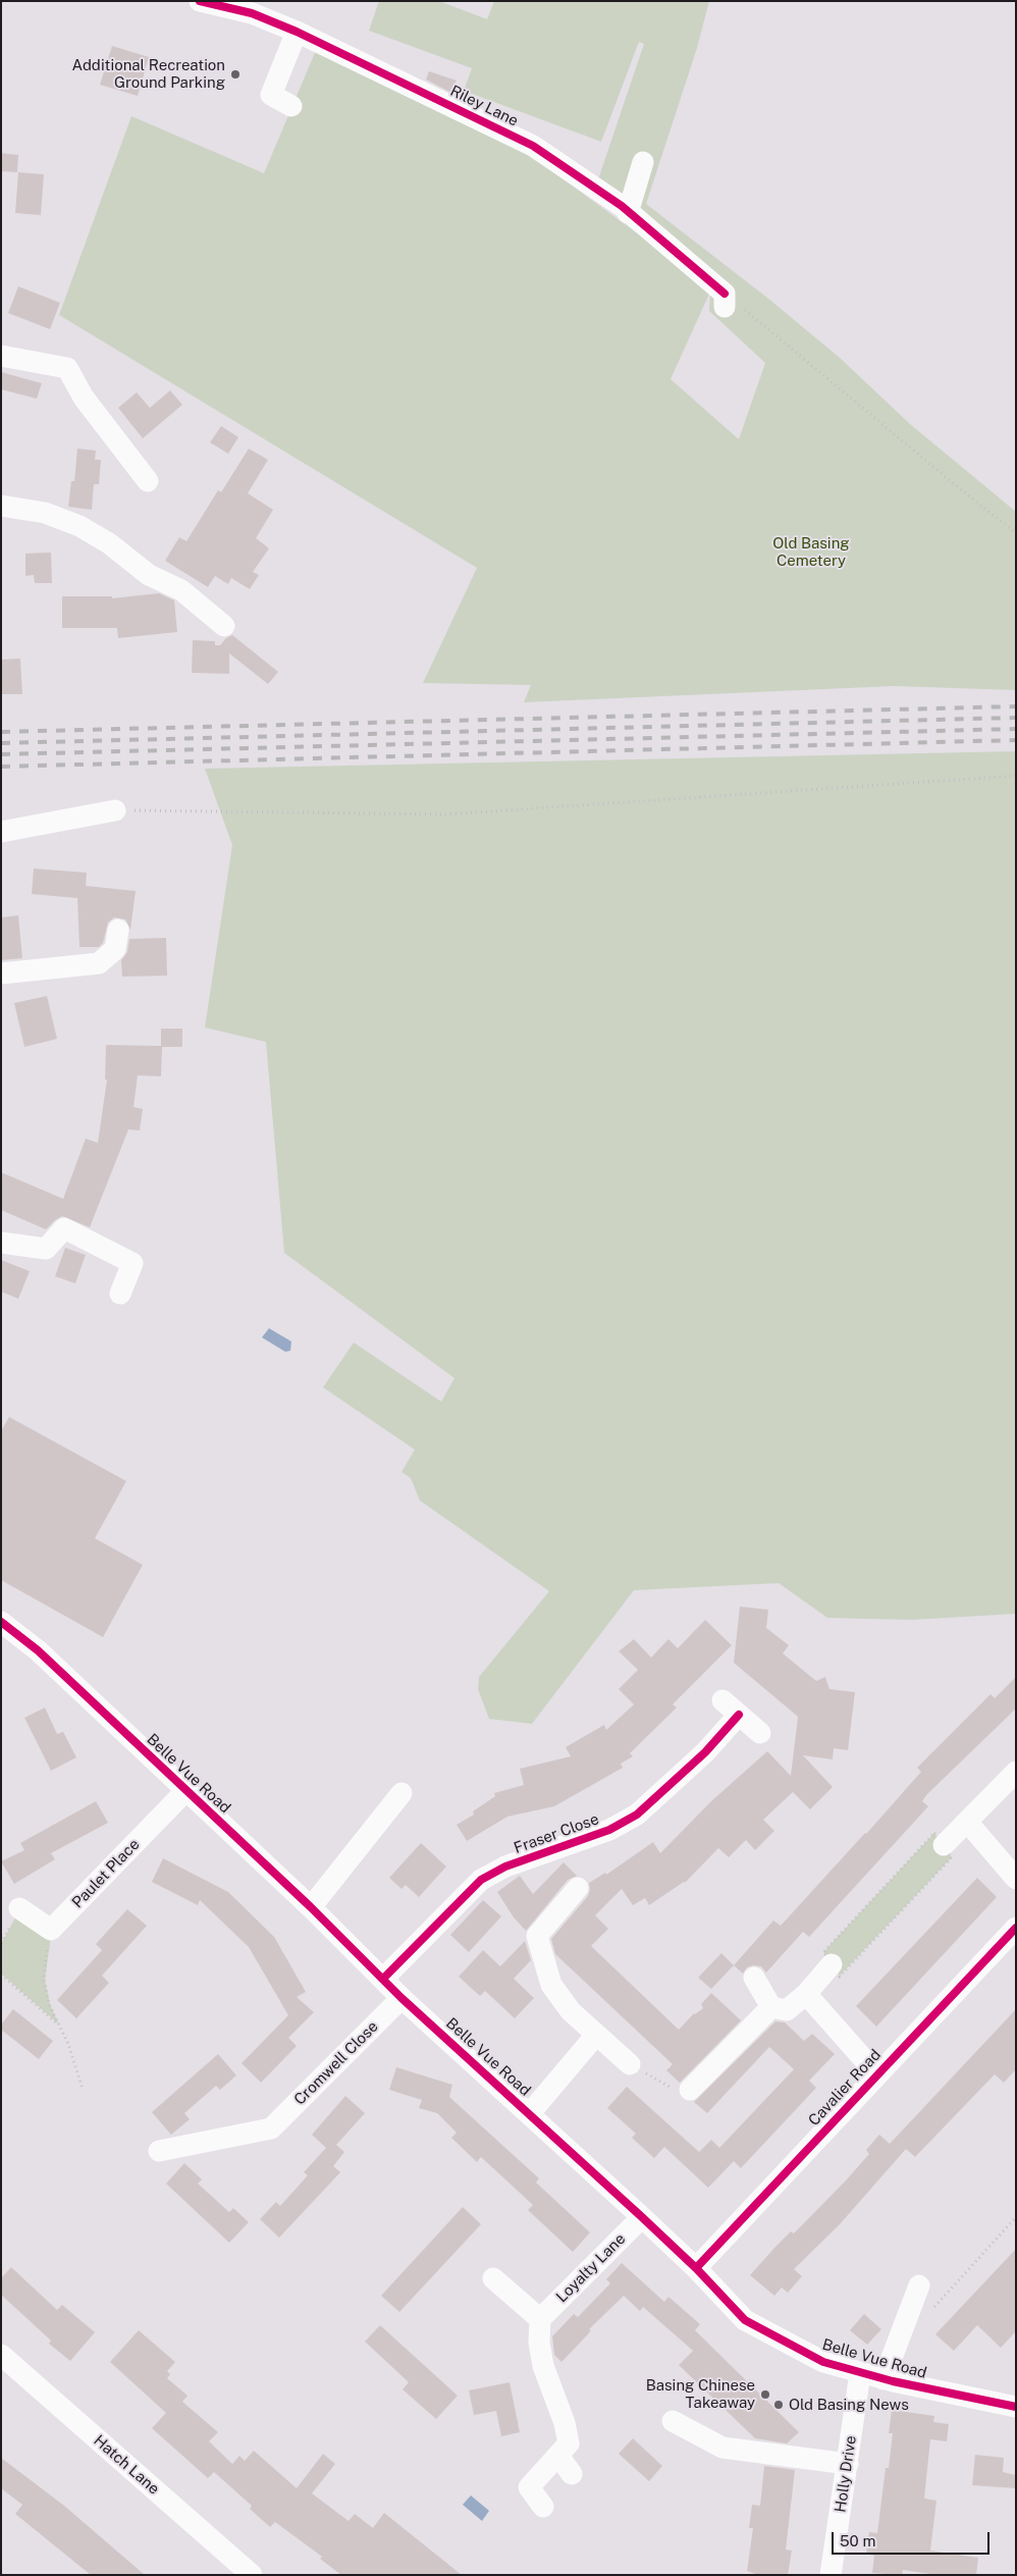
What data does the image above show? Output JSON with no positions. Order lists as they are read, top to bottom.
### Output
{
  "streets": {
    "street": [
      "Riley Lane",
      "Belle Vue Road",
      "Fraser Close",
      "Paulet Place",
      "Cromwell Close",
      "Cavalier Road",
      "Loyalty Lane",
      "Hatch Lane",
      "Holly Drive"
    ]
  },
  "crossings": [
    ["Belle Vue Road", "Fraser Close"],
    ["Belle Vue Road", "Paulet Place"],
    ["Belle Vue Road", "Cromwell Close"],
    ["Belle Vue Road", "Cavalier Road"],
    ["Belle Vue Road", "Loyalty Lane"],
    ["Belle Vue Road", "Holly Drive"]
  ],
  "parks": ["Old Basing Cemetery"],
  "places": ["Additional Recreation Ground Parking", "Basing Chinese Takeaway", "Old Basing News"],
  "scale_bar": "50 m"
}
